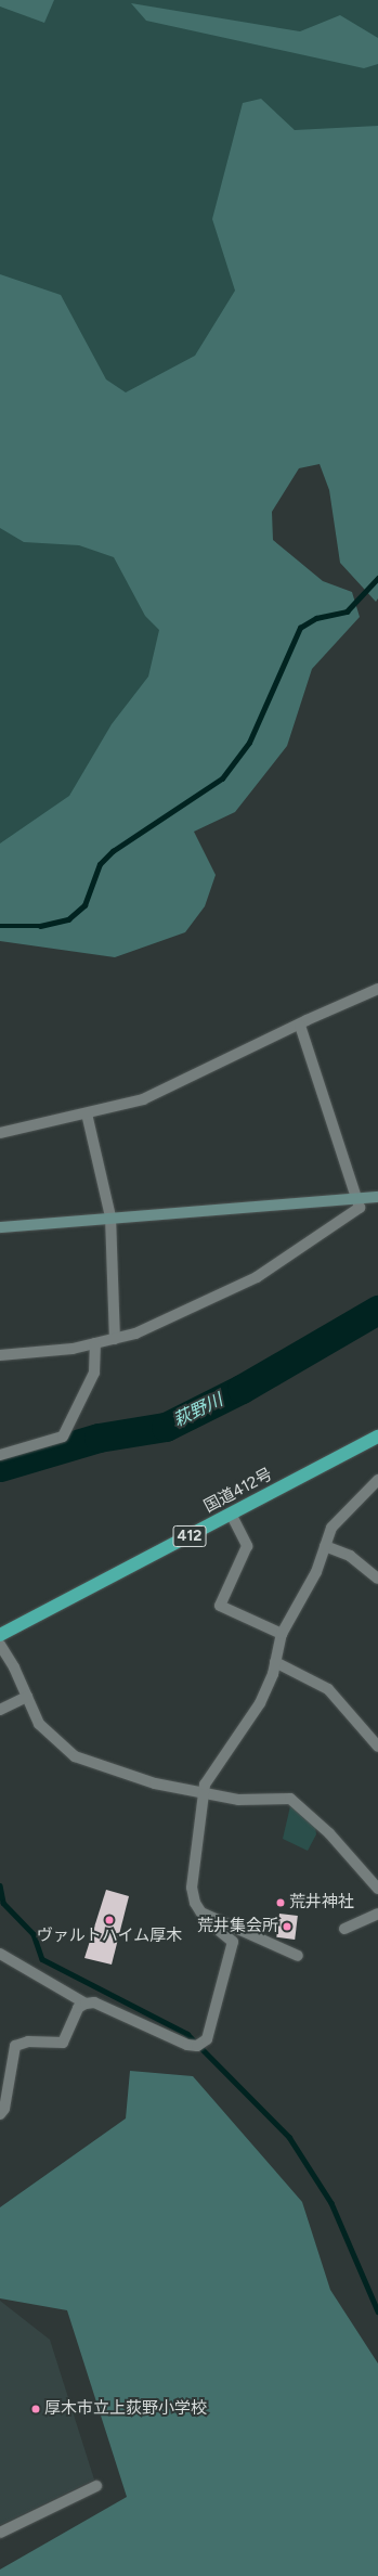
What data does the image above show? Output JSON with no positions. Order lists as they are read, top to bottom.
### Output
{
  "streets": {
    "highway": ["国道412号", "412"]
  },
  "water": ["萩野川"],
  "places": [
    "荒井神社",
    "ヴァルトハイム厚木",
    "荒井集会所",
    "厚木市立上荻野小学校"
  ]
}
